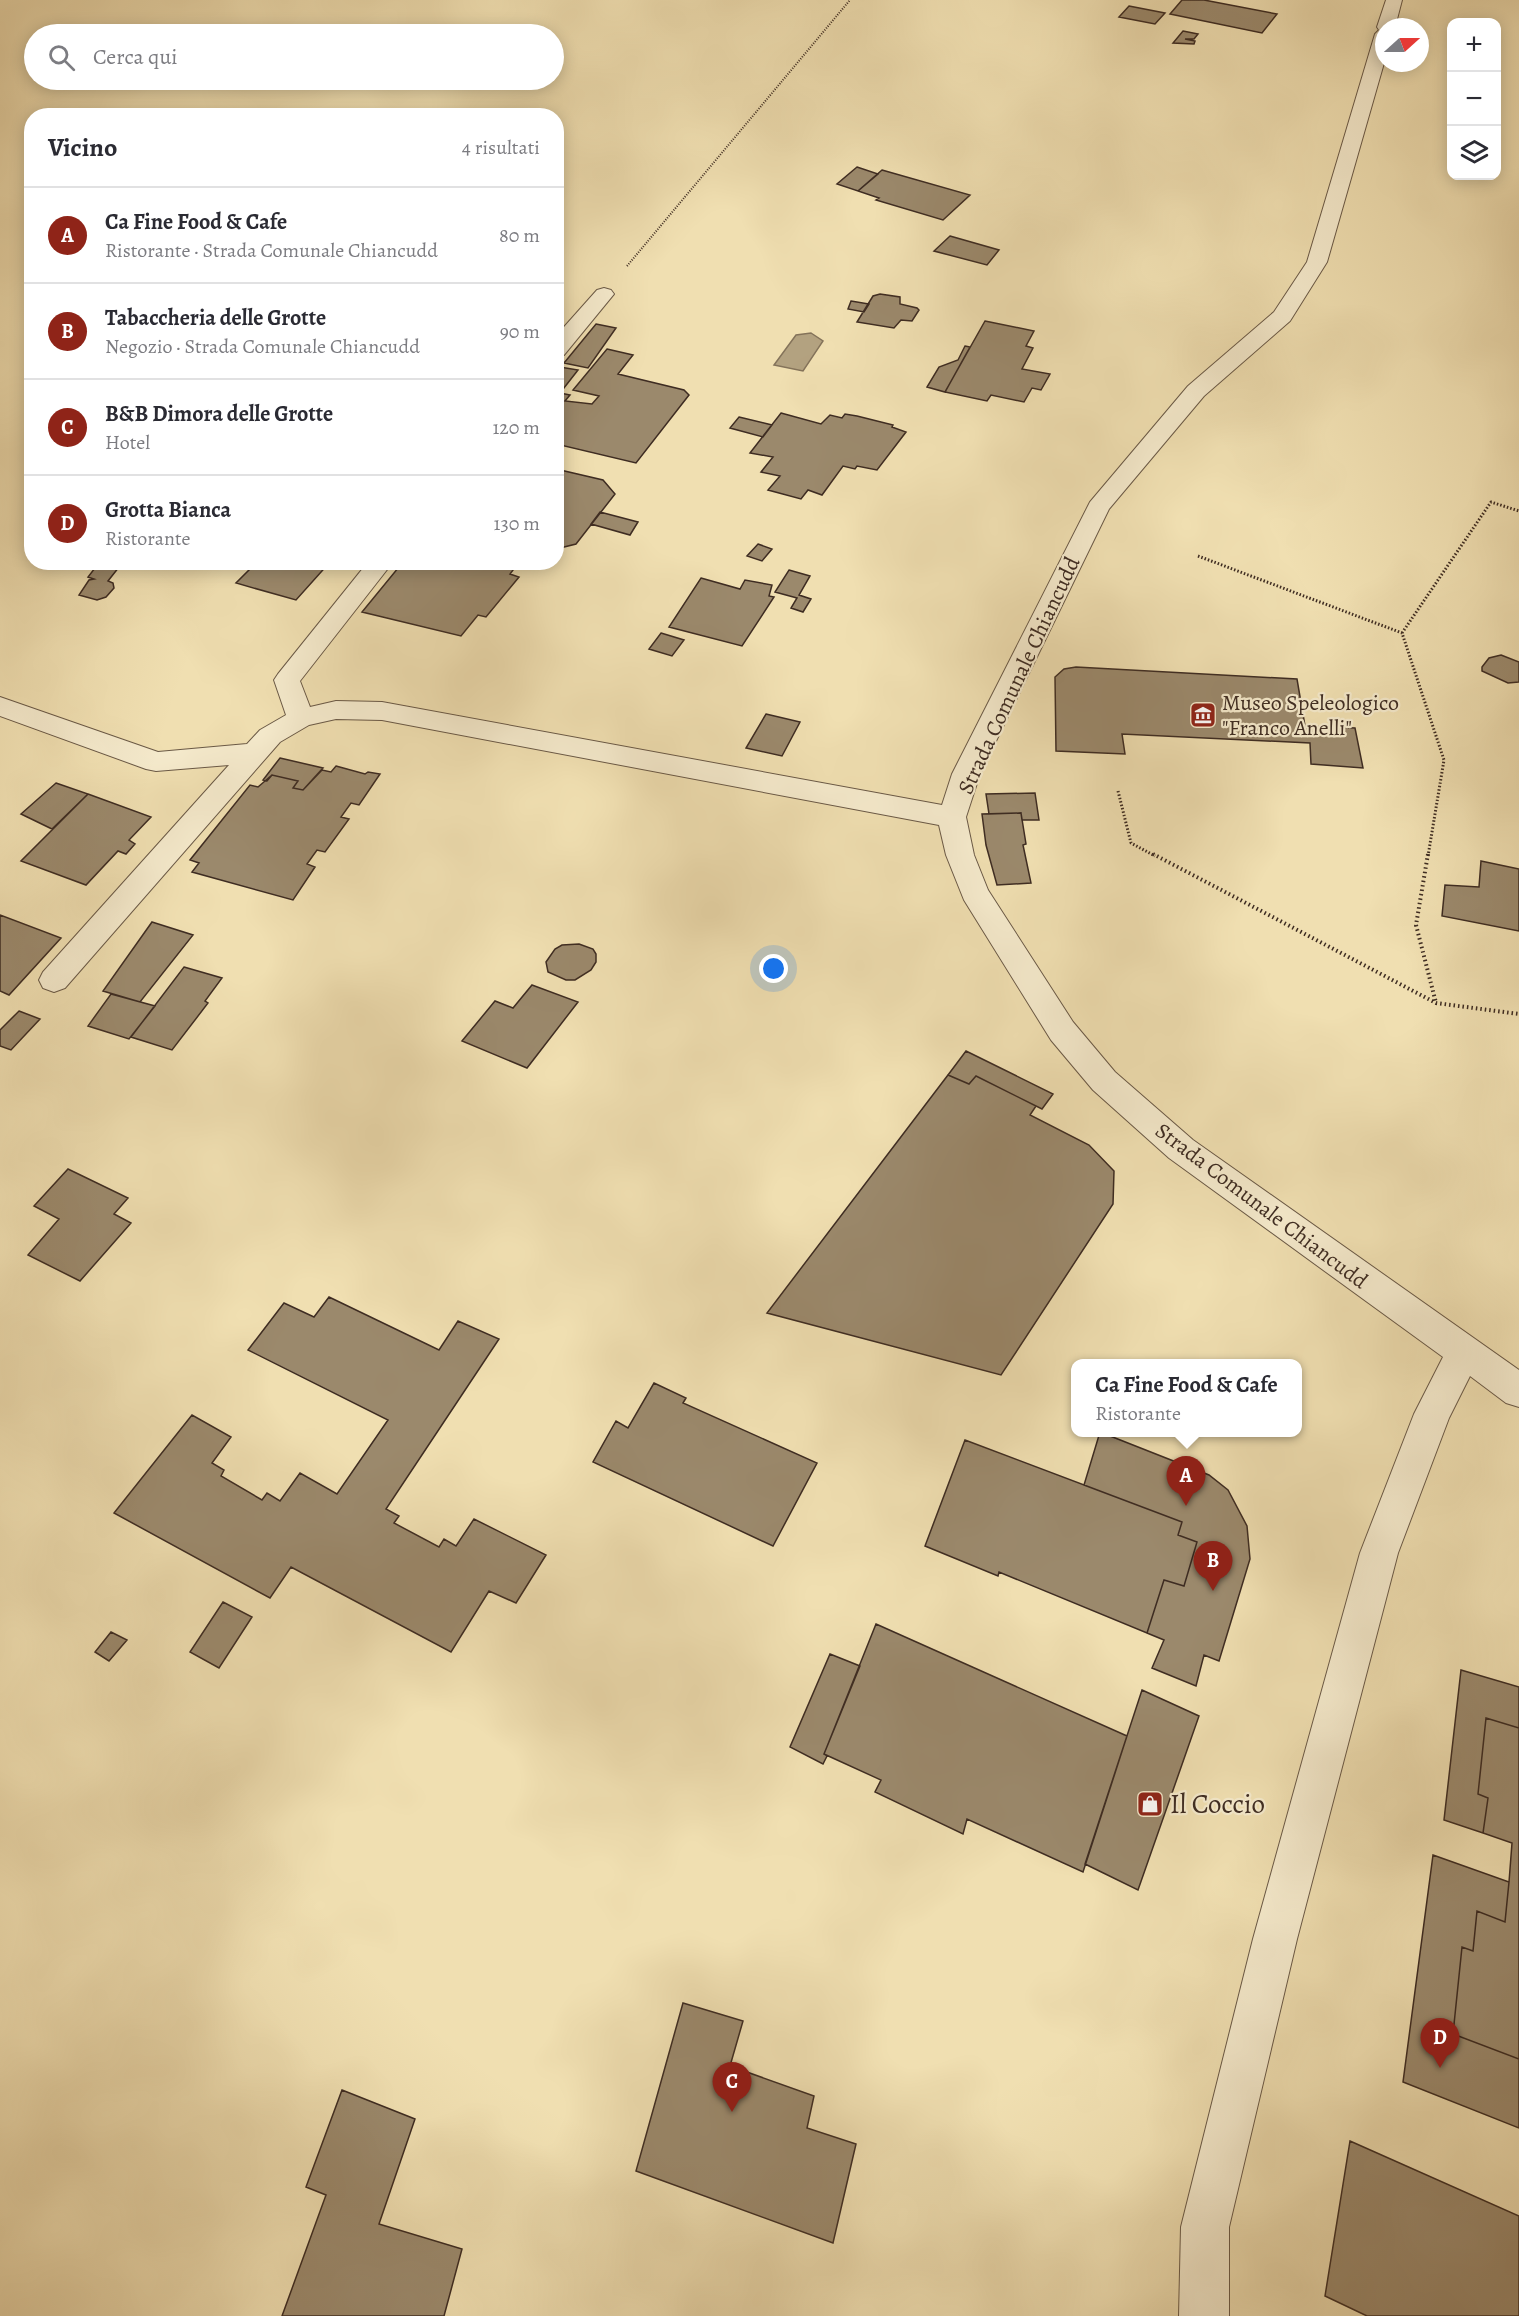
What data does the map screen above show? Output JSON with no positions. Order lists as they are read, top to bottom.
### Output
{
  "streets": {
    "street": ["Strada Comunale Chiancudd"]
  },
  "places": {
    "museum": ["Museo Speleologico \"Franco Anelli\""],
    "shop": ["Il Coccio"]
  },
  "north": "right",
  "page": {
    "map_buttons": ["+", "−"],
    "search": "Cerca qui",
    "heading": ["Vicino", "4 risultati"],
    "list": [
      {
        "mark": "A",
        "name": "Ca Fine Food & Cafe",
        "note": "Ristorante · Strada Comunale Chiancudd",
        "value": "80 m"
      },
      {
        "mark": "B",
        "name": "Tabaccheria delle Grotte",
        "note": "Negozio · Strada Comunale Chiancudd",
        "value": "90 m"
      },
      {
        "mark": "C",
        "name": "B&B Dimora delle Grotte",
        "note": "Hotel",
        "value": "120 m"
      },
      {
        "mark": "D",
        "name": "Grotta Bianca",
        "note": "Ristorante",
        "value": "130 m"
      }
    ],
    "popup": ["Ca Fine Food & Cafe", "Ristorante"],
    "pins": [
      "A",
      "B",
      "D",
      "C"
    ]
  }
}
